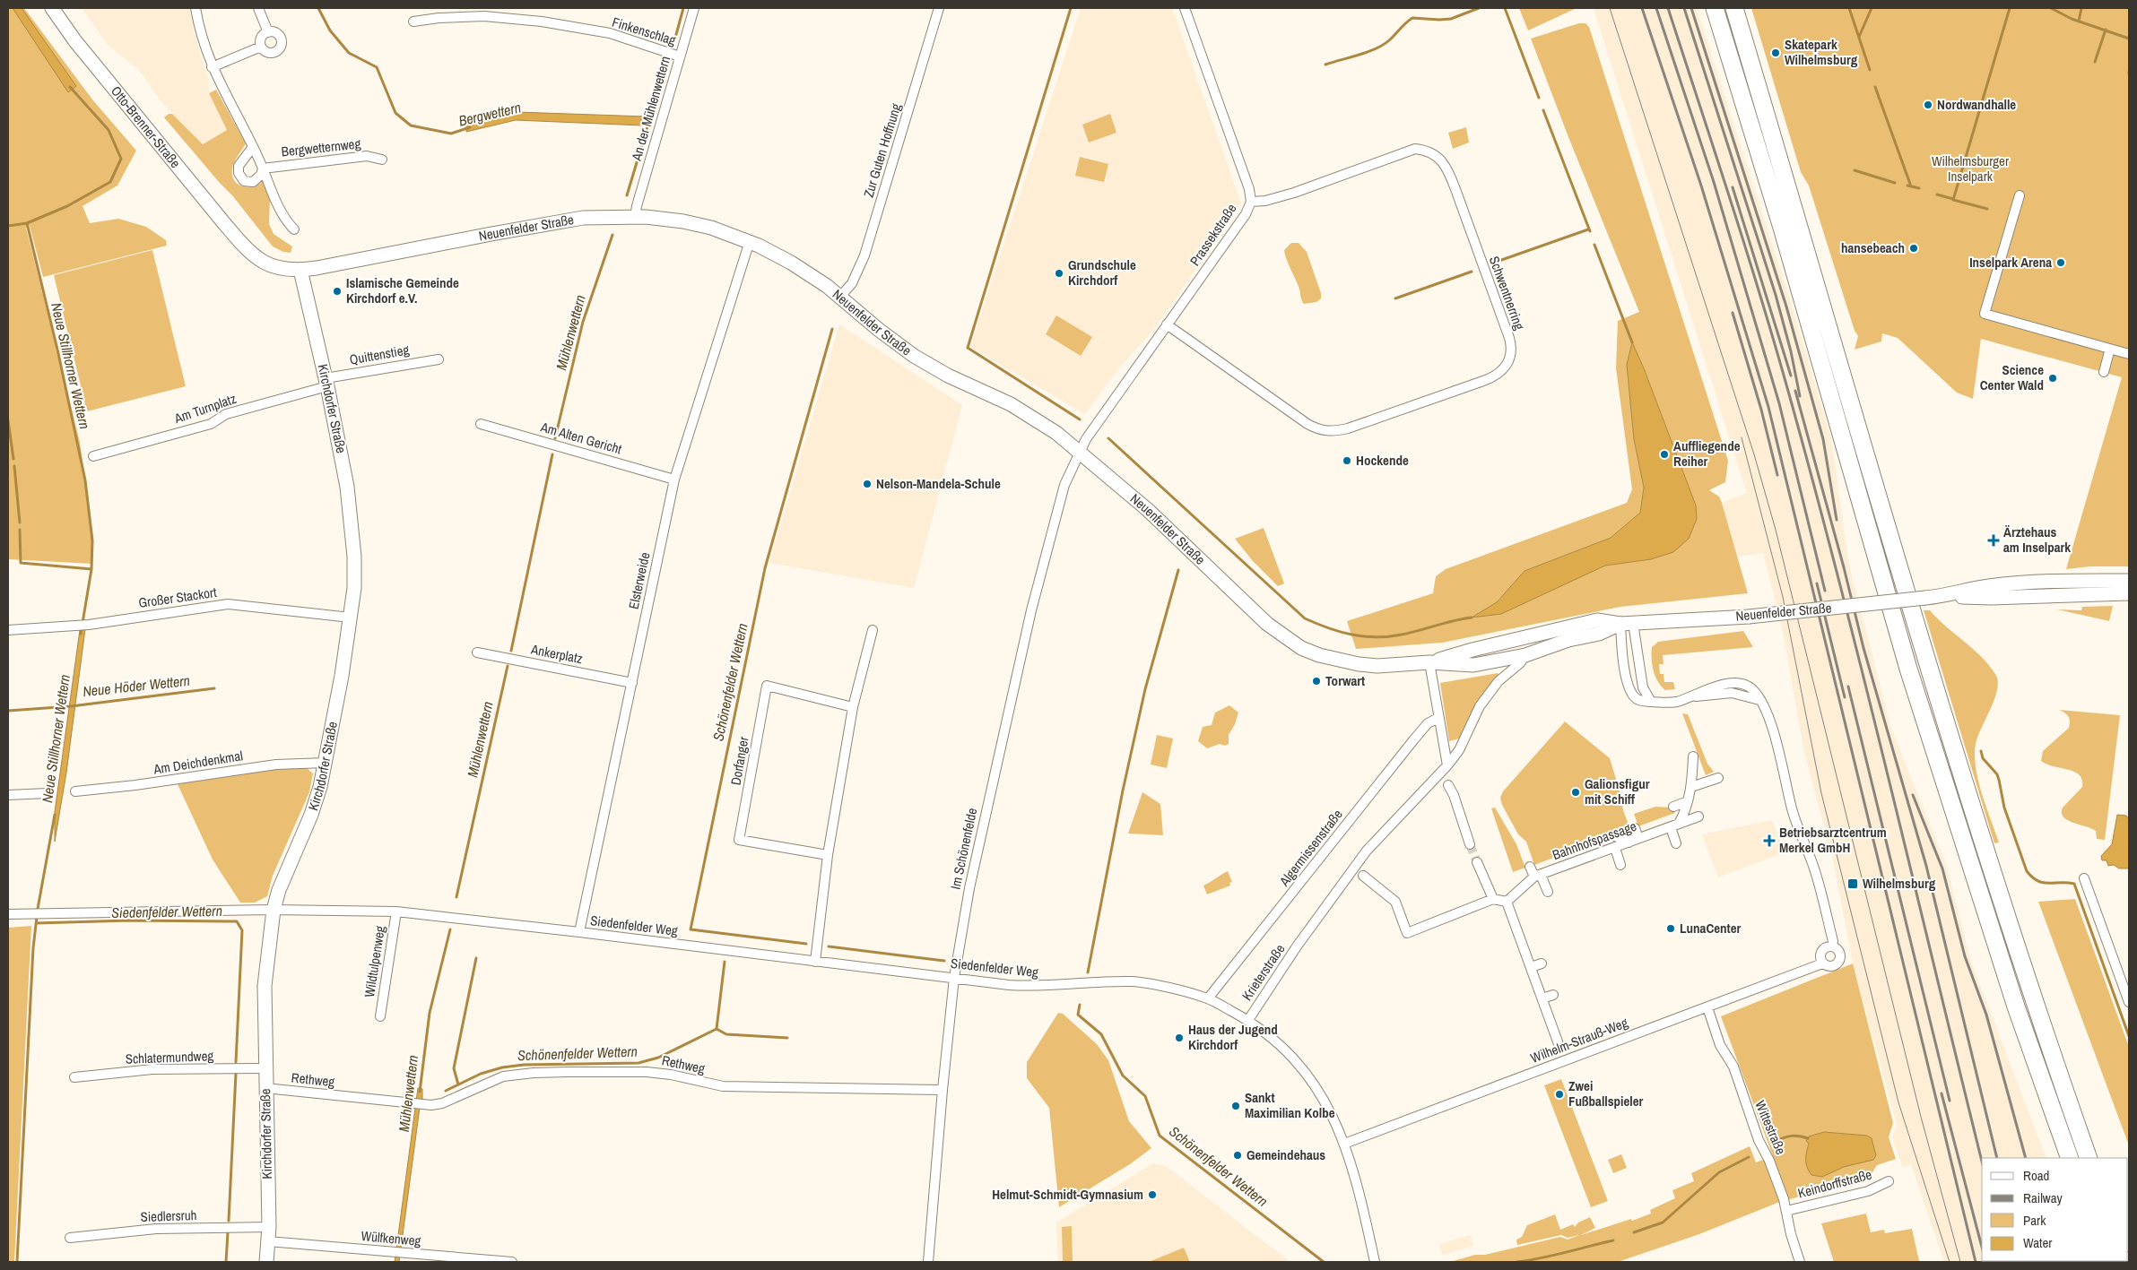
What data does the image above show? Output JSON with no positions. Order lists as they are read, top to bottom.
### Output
{
  "streets": {
    "main road": ["Otto-Brenner-Straße", "Neuenfelder Straße", "Kirchdorfer Straße"],
    "street": [
      "Finkenschlag",
      "An der Mühlenwettern",
      "Bergwetternweg",
      "Zur Guten Hoffnung",
      "Prassekstraße",
      "Schwentnerring",
      "Quittenstieg",
      "Am Turnplatz",
      "Am Alten Gericht",
      "Elsterweide",
      "Großer Stackort",
      "Ankerplatz",
      "Dorfanger",
      "Am Deichdenkmal",
      "Bahnhofspassage",
      "Algermissenstraße",
      "Im Schönenfelde",
      "Siedenfelder Weg",
      "Wildtulpenweg",
      "Krieterstraße",
      "Wilhelm-Strauß-Weg",
      "Schlatermundweg",
      "Rethweg",
      "Wittestraße",
      "Keindorffstraße",
      "Siedlersruh",
      "Wülfkenweg"
    ]
  },
  "crossings": [
    ["Finkenschlag", "An der Mühlenwettern"],
    ["An der Mühlenwettern", "Neuenfelder Straße"],
    ["Otto-Brenner-Straße", "Neuenfelder Straße"],
    ["Zur Guten Hoffnung", "Neuenfelder Straße"],
    ["Neuenfelder Straße", "Prassekstraße"],
    ["Neuenfelder Straße", "Kirchdorfer Straße"],
    ["Neuenfelder Straße", "Elsterweide"],
    ["Neuenfelder Straße", "Im Schönenfelde"],
    ["Neuenfelder Straße", "Krieterstraße"],
    ["Neuenfelder Straße", "Wilhelm-Strauß-Weg"],
    ["Prassekstraße", "Schwentnerring"],
    ["Prassekstraße", "Im Schönenfelde"],
    ["Quittenstieg", "Am Turnplatz"],
    ["Quittenstieg", "Kirchdorfer Straße"],
    ["Am Turnplatz", "Kirchdorfer Straße"],
    ["Kirchdorfer Straße", "Großer Stackort"],
    ["Kirchdorfer Straße", "Am Deichdenkmal"],
    ["Kirchdorfer Straße", "Siedenfelder Weg"],
    ["Kirchdorfer Straße", "Schlatermundweg"],
    ["Kirchdorfer Straße", "Rethweg"],
    ["Kirchdorfer Straße", "Siedlersruh"],
    ["Kirchdorfer Straße", "Wülfkenweg"],
    ["Am Alten Gericht", "Elsterweide"],
    ["Elsterweide", "Ankerplatz"],
    ["Elsterweide", "Siedenfelder Weg"],
    ["Algermissenstraße", "Siedenfelder Weg"],
    ["Im Schönenfelde", "Siedenfelder Weg"],
    ["Im Schönenfelde", "Rethweg"],
    ["Siedenfelder Weg", "Wildtulpenweg"],
    ["Siedenfelder Weg", "Krieterstraße"],
    ["Krieterstraße", "Wilhelm-Strauß-Weg"],
    ["Wilhelm-Strauß-Weg", "Wittestraße"],
    ["Wittestraße", "Keindorffstraße"],
    ["Siedlersruh", "Wülfkenweg"]
  ],
  "water": [
    "Bergwettern",
    "Mühlenwettern",
    "Neue Stillhorner Wettern",
    "Schönenfelder Wettern",
    "Neue Höder Wettern",
    "Siedenfelder Wettern"
  ],
  "parks": ["Wilhelmsburger Inselpark"],
  "places": {
    "other": [
      "Skatepark Wilhelmsburg",
      "Nordwandhalle",
      "hansebeach",
      "Inselpark Arena",
      "Grundschule Kirchdorf",
      "Islamische Gemeinde Kirchdorf e.V.",
      "Science Center Wald",
      "Auffliegende Reiher",
      "Hockende",
      "Nelson-Mandela-Schule",
      "Torwart",
      "Galionsfigur mit Schiff",
      "LunaCenter",
      "Haus der Jugend Kirchdorf",
      "Zwei Fußballspieler",
      "Sankt Maximilian Kolbe",
      "Gemeindehaus",
      "Helmut-Schmidt-Gymnasium"
    ],
    "health": ["Ärztehaus am Inselpark", "Betriebsarztcentrum Merkel GmbH"],
    "transit": ["Wilhelmsburg"]
  },
  "legend": [
    "Road",
    "Railway",
    "Park",
    "Water"
  ]
}
